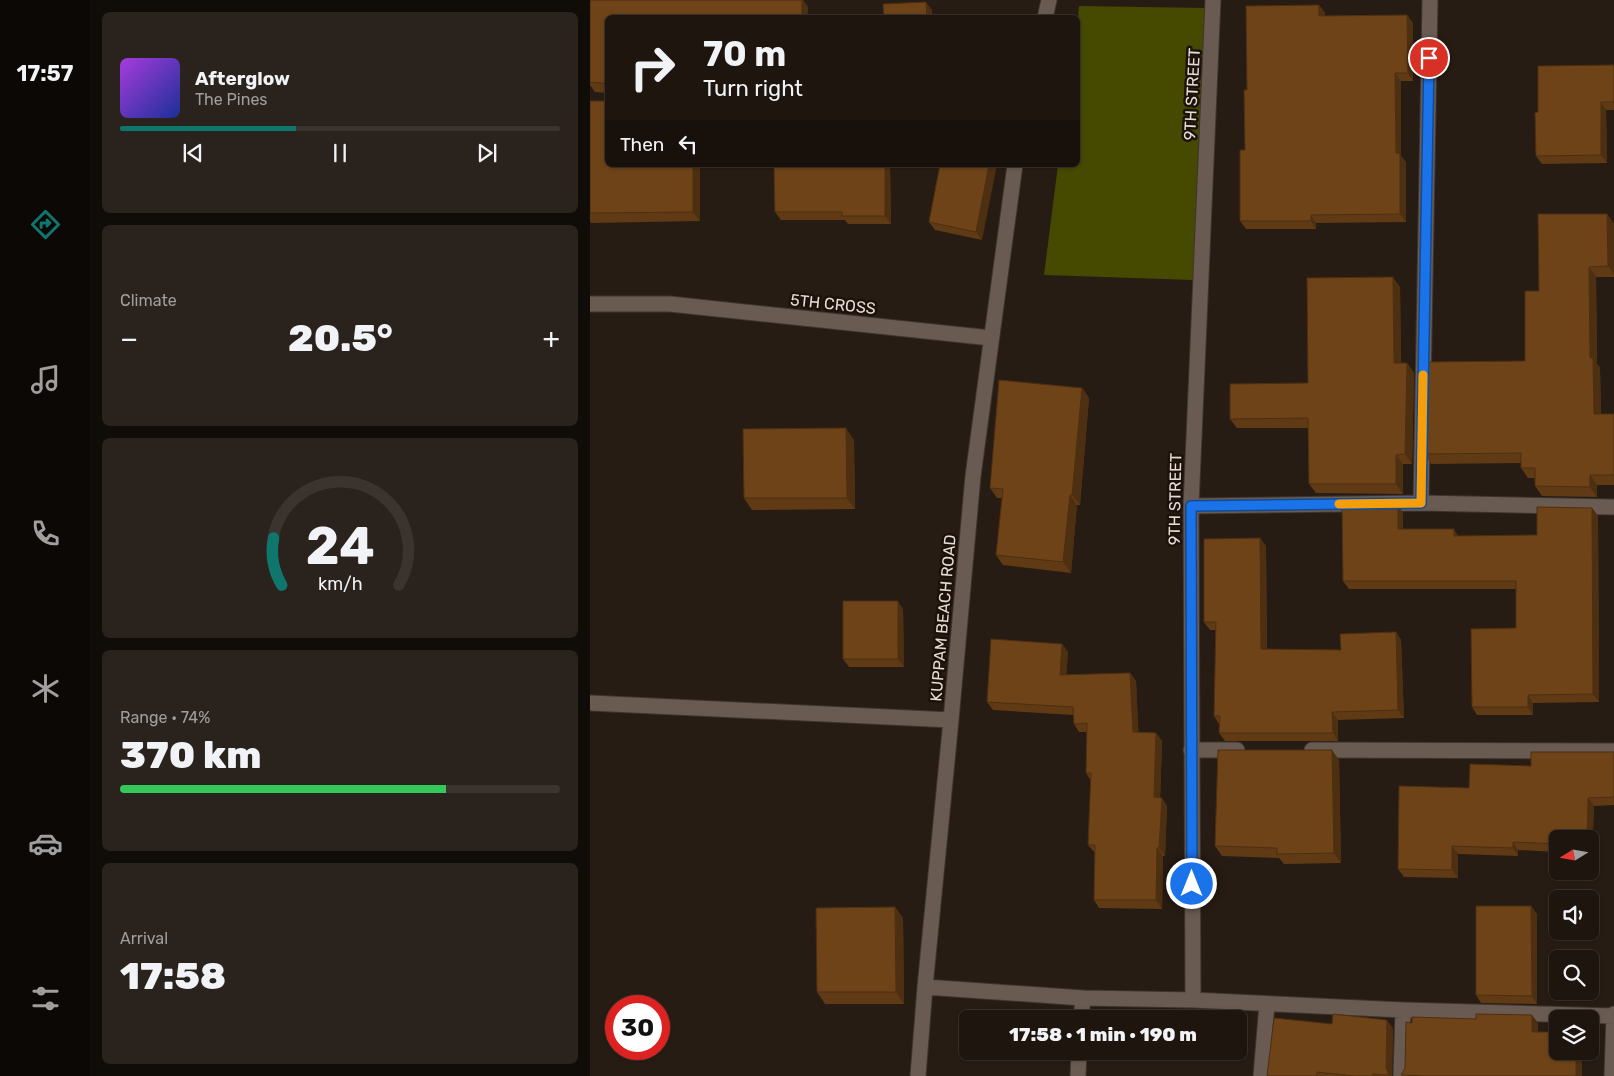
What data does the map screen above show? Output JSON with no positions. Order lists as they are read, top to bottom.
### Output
{
  "streets": {
    "street": ["9TH STREET", "5TH CROSS", "KUPPAM BEACH ROAD"]
  },
  "crossings": [
    ["5TH CROSS", "KUPPAM BEACH ROAD"]
  ],
  "north": "left",
  "page": {
    "tabs": "17:57",
    "turn": ["70 m", "Turn right"],
    "song": ["Afterglow", "The Pines"],
    "then": "Then",
    "tile": [
      "Climate",
      ["Range · 74%", "370 km"],
      ["Arrival", "17:58"]
    ],
    "heat": ["−", "20.5°", "+"],
    "limit": "30",
    "trip": "17:58 · 1 min · 190 m",
    "gauge": ["24", "km/h"]
  }
}
